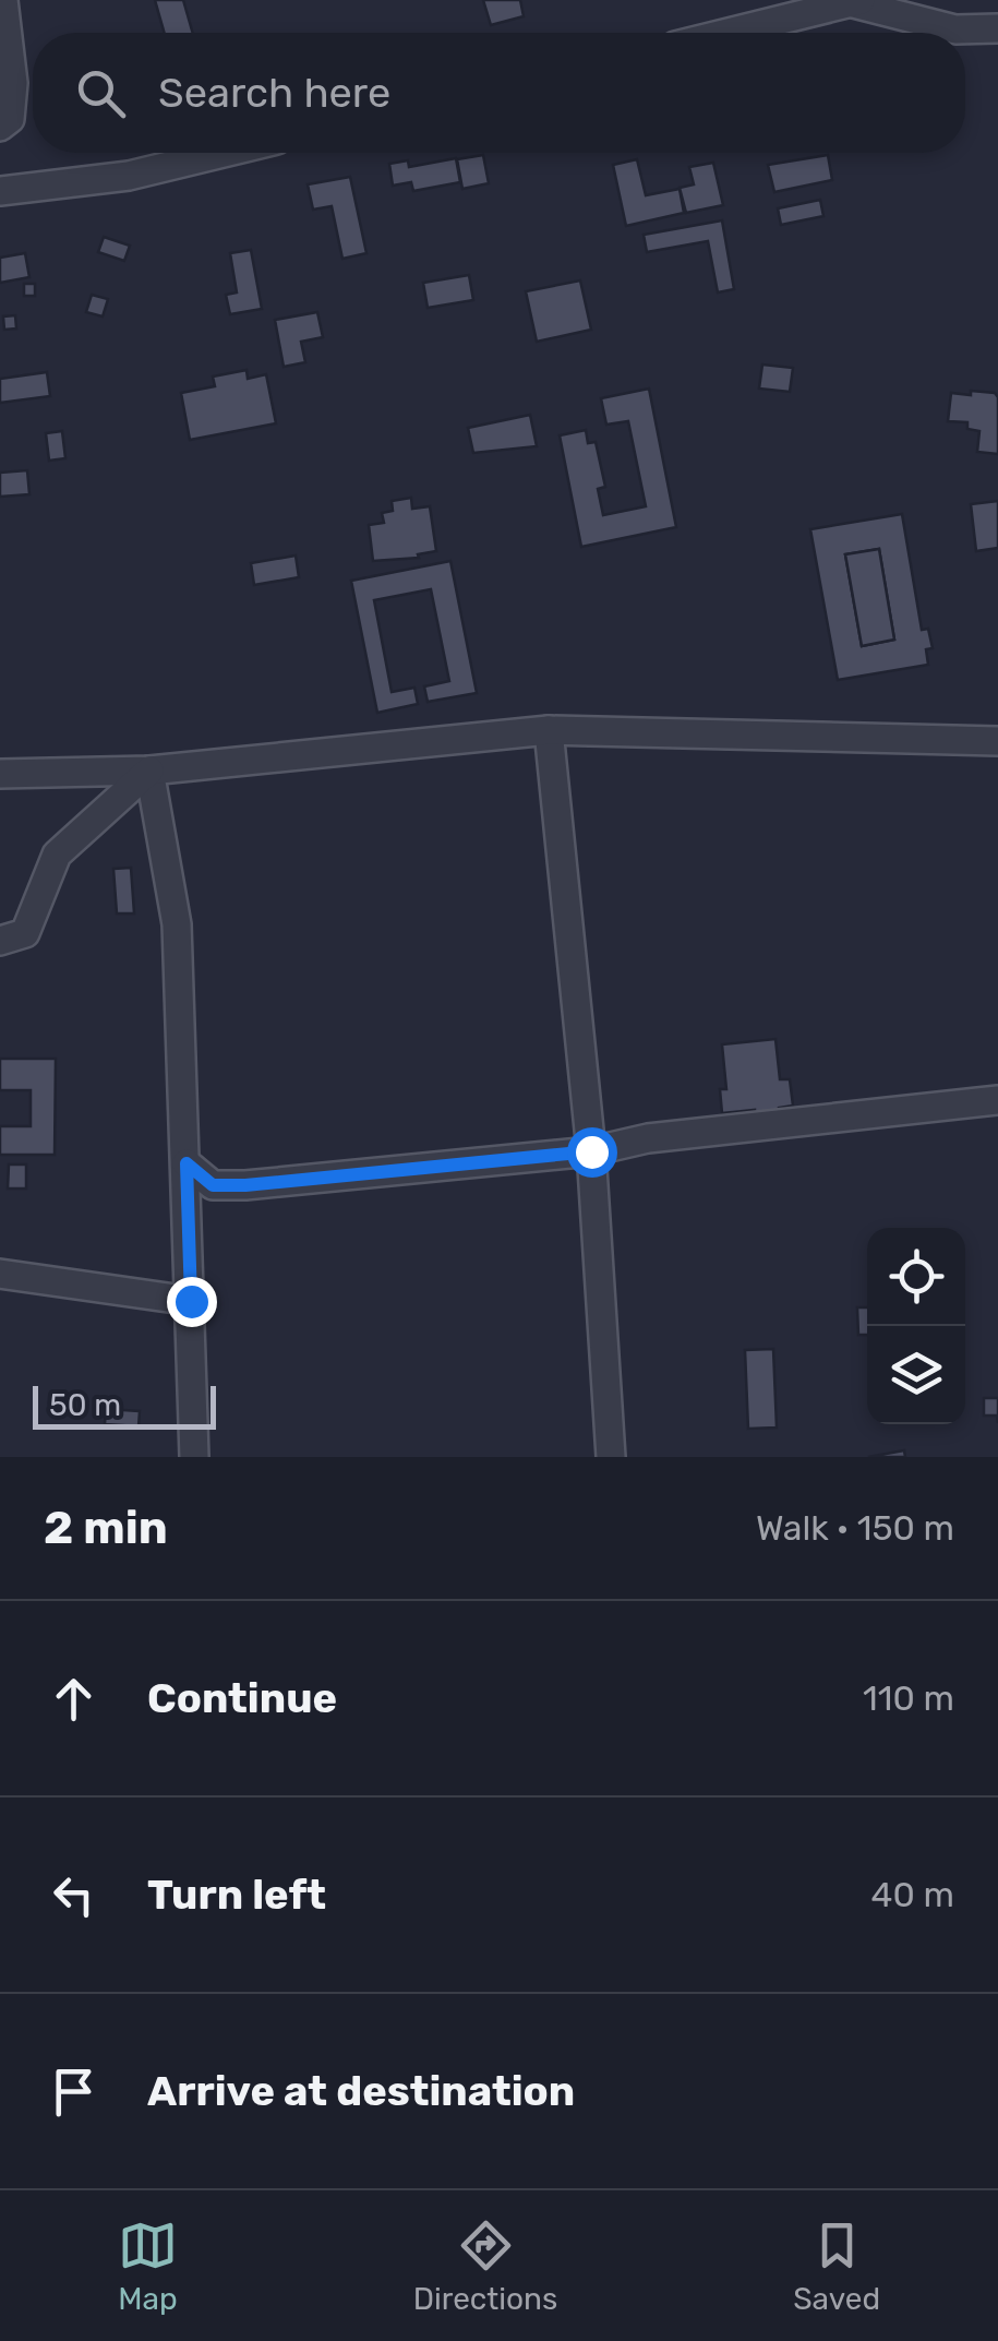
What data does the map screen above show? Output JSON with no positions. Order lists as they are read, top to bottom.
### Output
{
  "scale_bar": "50 m",
  "page": {
    "search": "Search here",
    "scale": "50 m",
    "heading": ["2 min", "Walk · 150 m"],
    "list": [
      ["Continue", "110 m"],
      ["Turn left", "40 m"],
      "Arrive at destination"
    ],
    "nav": ["Map", "Directions", "Saved"]
  }
}
